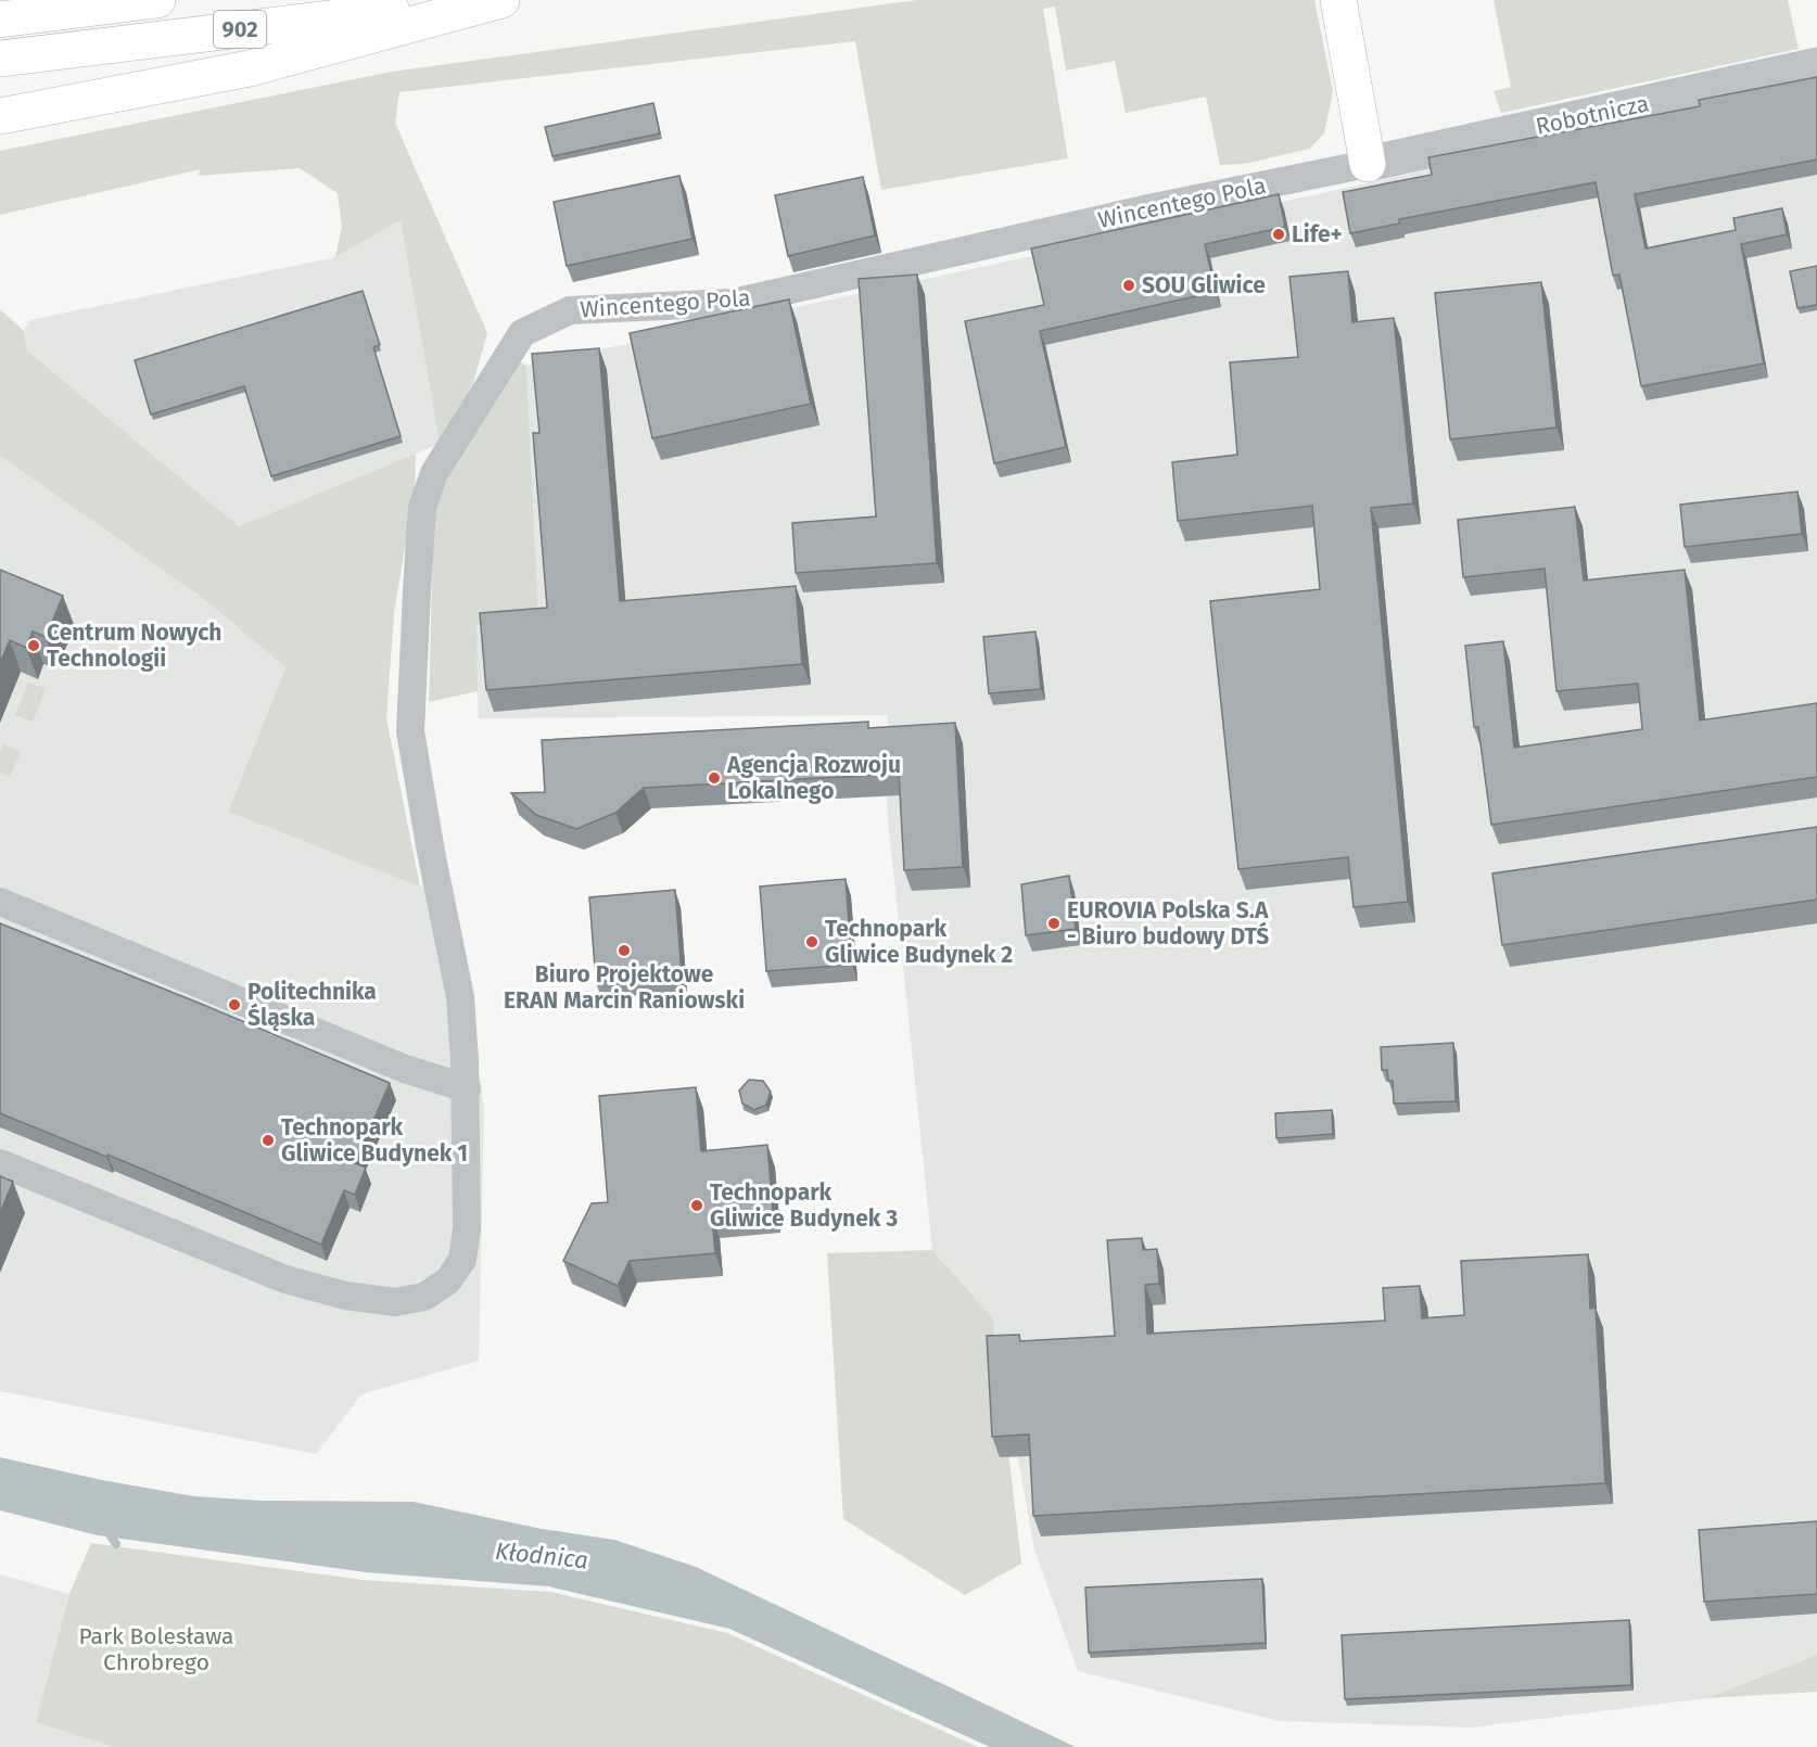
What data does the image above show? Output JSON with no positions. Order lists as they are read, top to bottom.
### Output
{
  "streets": {
    "main road": ["902"],
    "street": ["Robotnicza", "Wincentego Pola"]
  },
  "crossings": [
    ["Robotnicza", "Wincentego Pola"]
  ],
  "water": ["Kłodnica"],
  "parks": ["Park Bolesława Chrobrego"],
  "places": [
    "Life+",
    "SOU Gliwice",
    "Centrum Nowych Technologii",
    "Agencja Rozwoju Lokalnego",
    "EUROVIA Polska S.A - Biuro budowy DTŚ",
    "Technopark Gliwice Budynek 2",
    "Biuro Projektowe ERAN Marcin Raniowski",
    "Politechnika Śląska",
    "Technopark Gliwice Budynek 1",
    "Technopark Gliwice Budynek 3"
  ]
}
